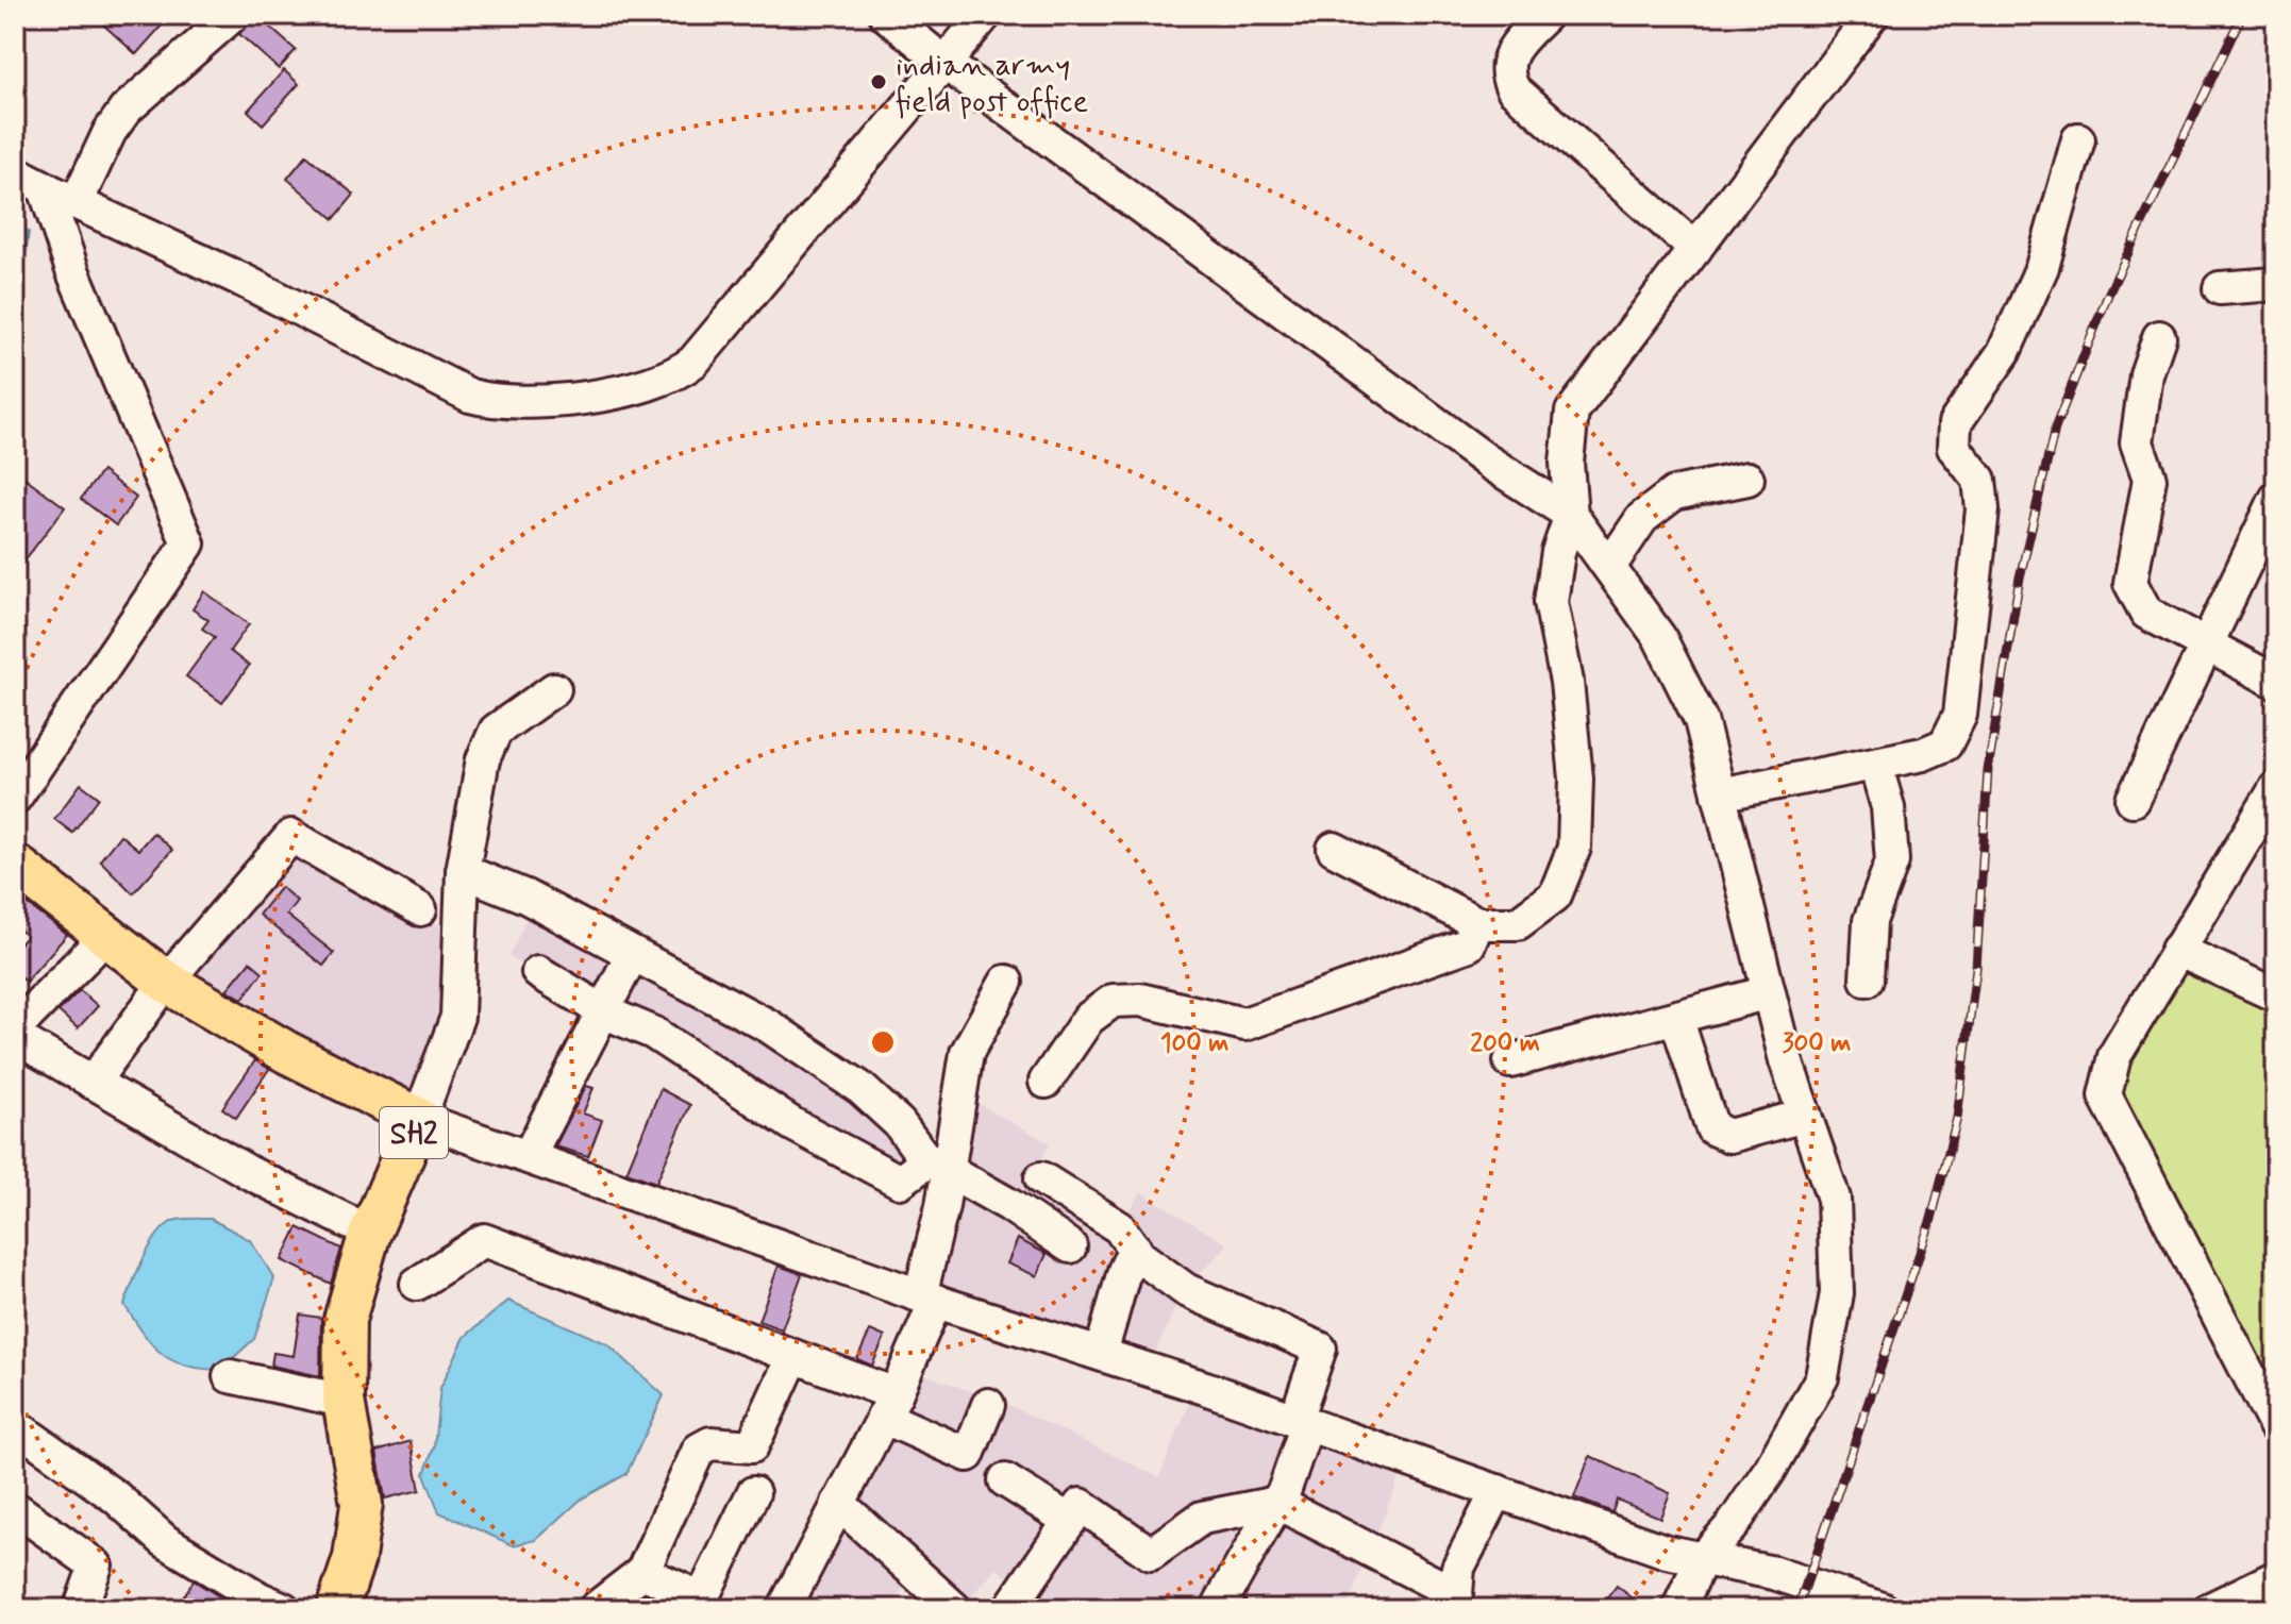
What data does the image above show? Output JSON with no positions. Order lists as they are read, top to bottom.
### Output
{
  "streets": {
    "main road": ["SH2"]
  },
  "places": ["indian army field post office"],
  "rings": ["100 m", "200 m", "300 m"]
}
